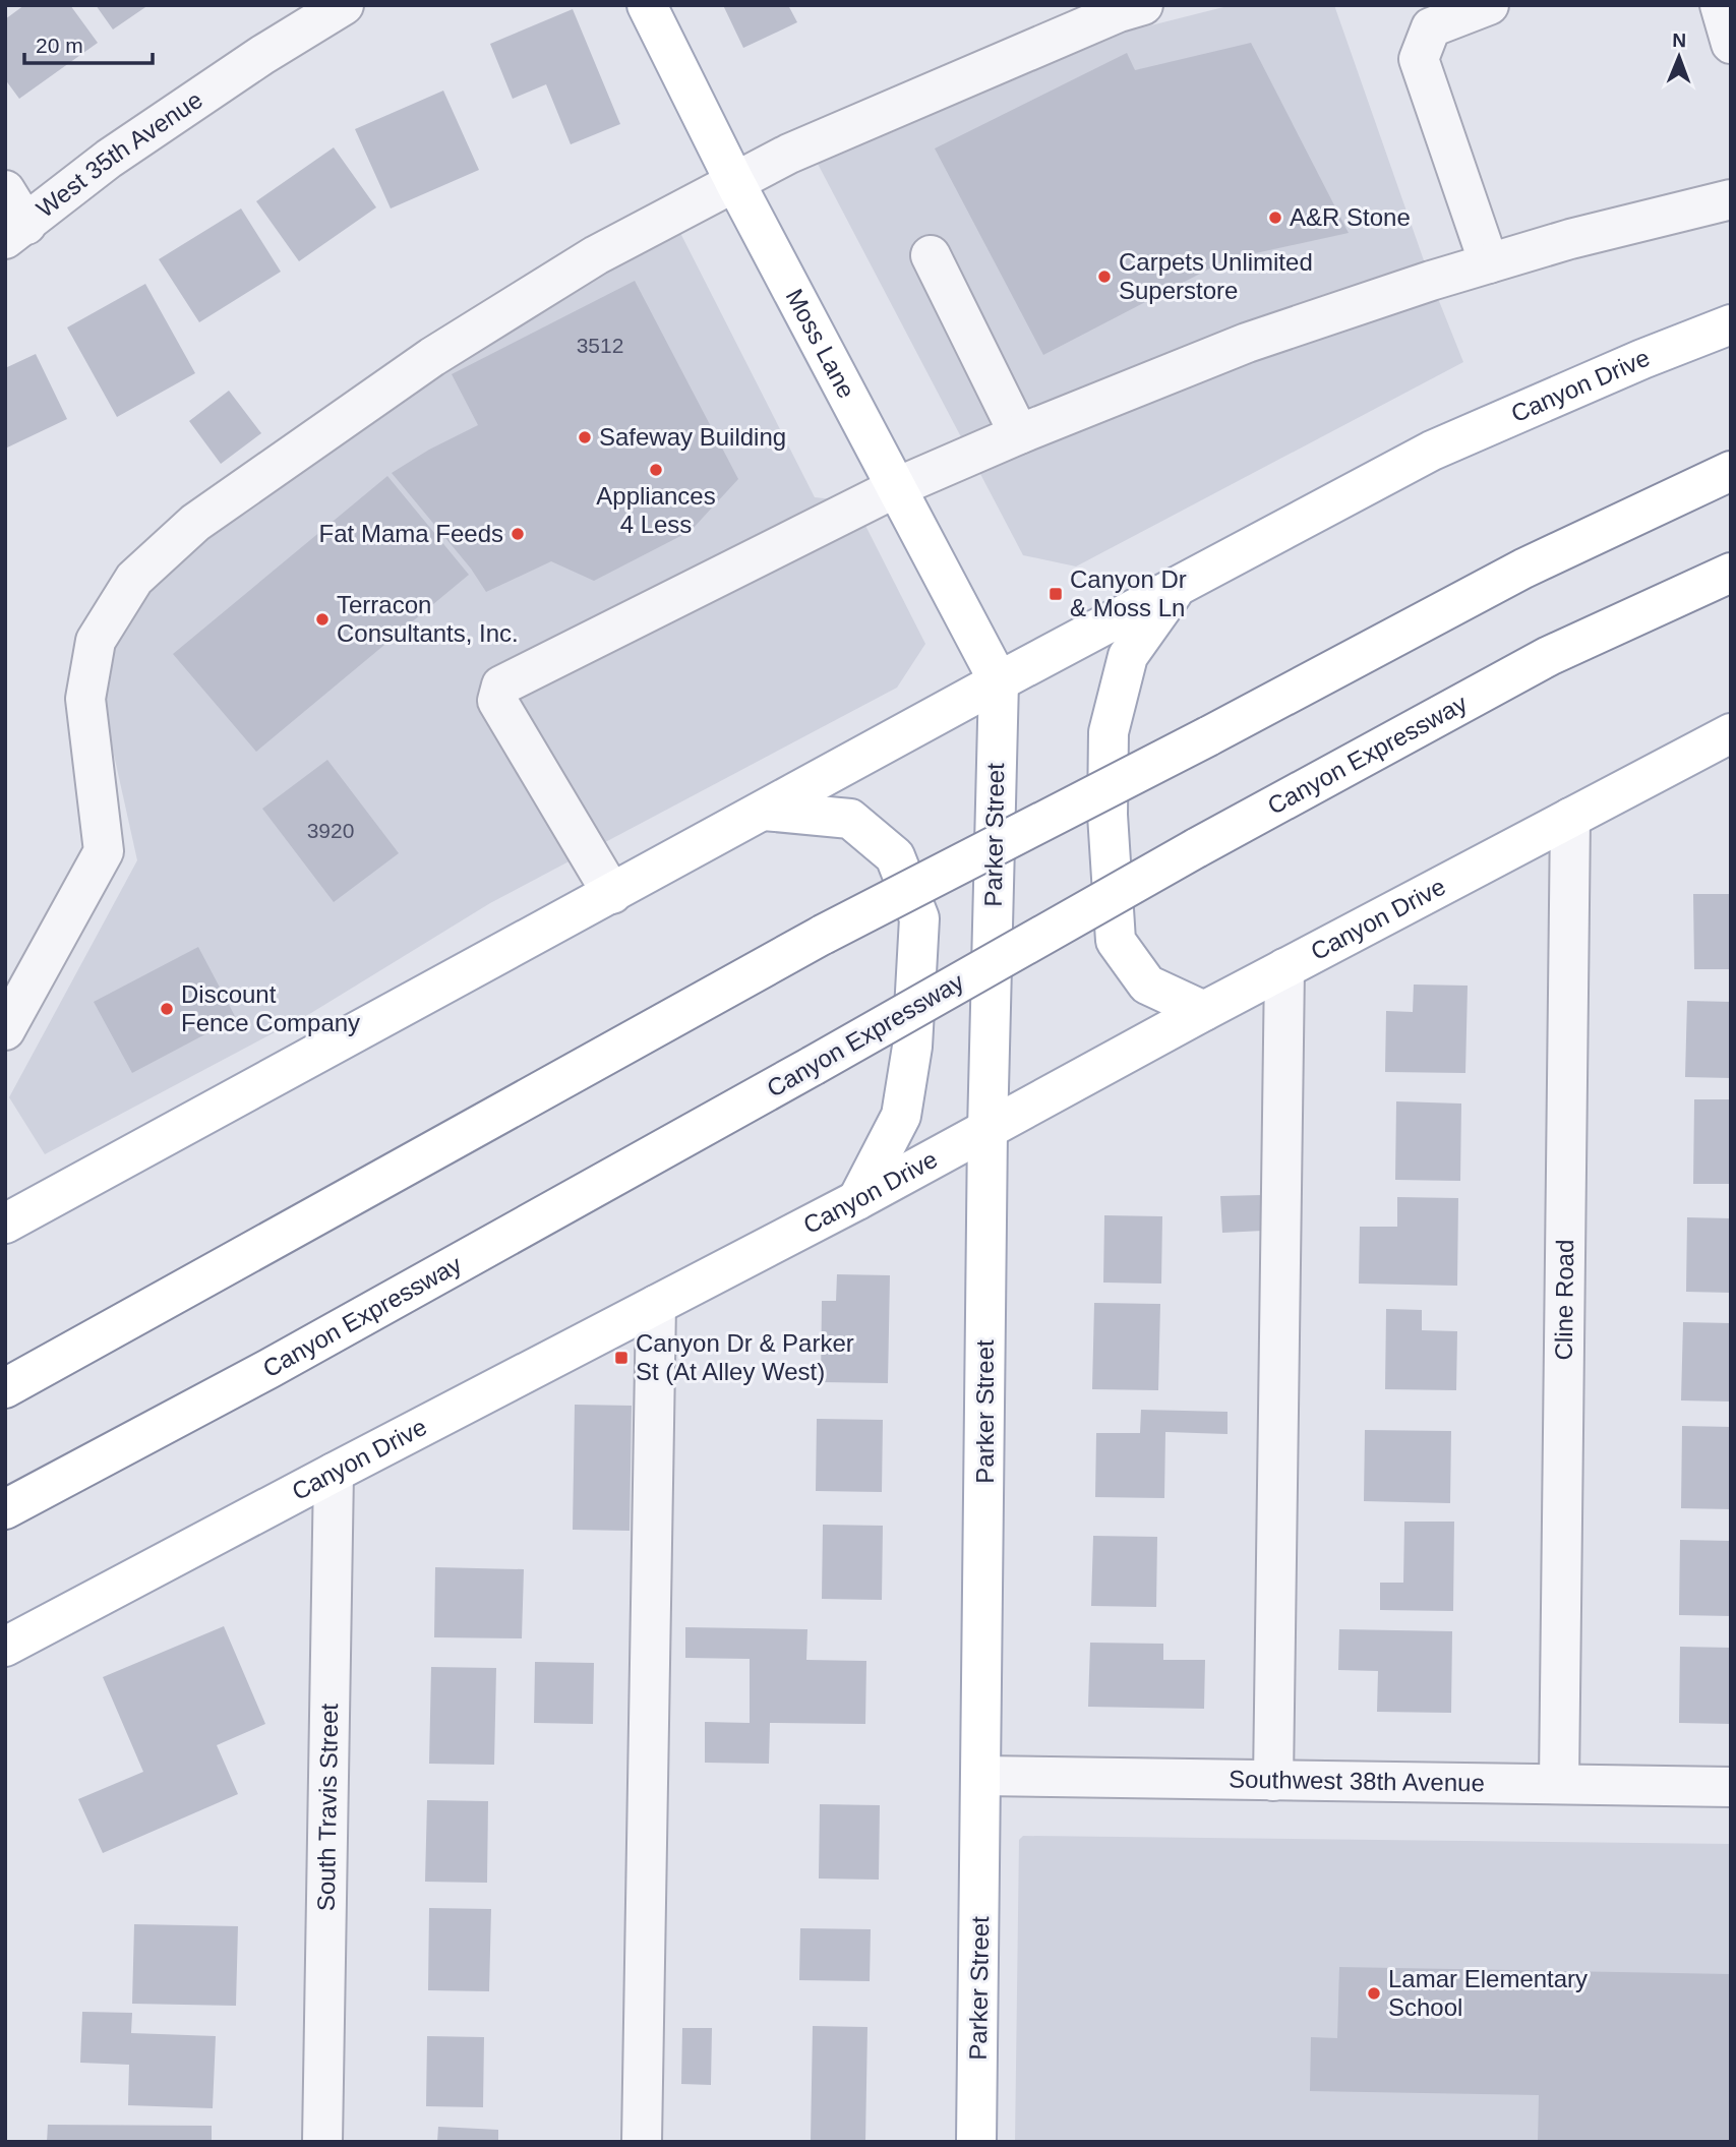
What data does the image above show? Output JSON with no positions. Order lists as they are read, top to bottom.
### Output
{
  "streets": {
    "main road": [
      "Moss Lane",
      "Canyon Drive",
      "Canyon Expressway",
      "Parker Street"
    ],
    "street": [
      "West 35th Avenue",
      "Cline Road",
      "Southwest 38th Avenue",
      "South Travis Street"
    ]
  },
  "crossings": [
    ["Moss Lane", "Canyon Drive"],
    ["Moss Lane", "Parker Street"],
    ["Canyon Drive", "Parker Street"],
    ["Canyon Drive", "Cline Road"],
    ["Canyon Drive", "South Travis Street"],
    ["Parker Street", "Southwest 38th Avenue"],
    ["Cline Road", "Southwest 38th Avenue"]
  ],
  "places": {
    "other": [
      "A&R Stone",
      "Carpets Unlimited Superstore",
      "Safeway Building",
      "Appliances 4 Less",
      "Fat Mama Feeds",
      "Terracon Consultants, Inc.",
      "Discount Fence Company",
      "Lamar Elementary School"
    ],
    "transit": ["Canyon Dr & Moss Ln", "Canyon Dr & Parker St (At Alley West)"]
  },
  "house_numbers": ["3512", "3920"],
  "scale_bar": "20 m",
  "north": "top"
}
